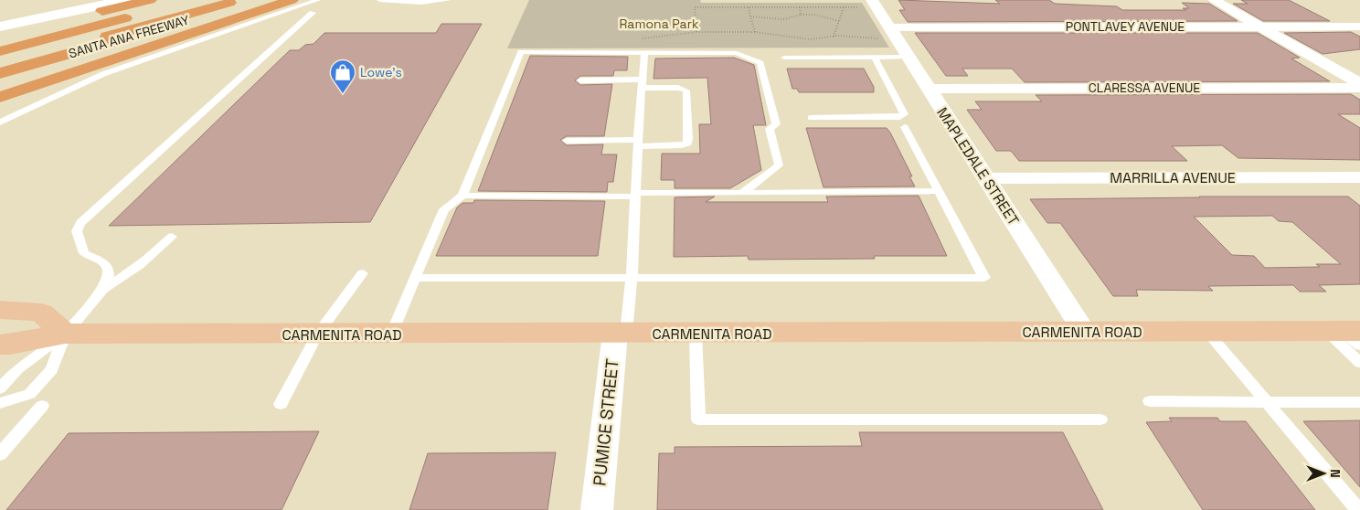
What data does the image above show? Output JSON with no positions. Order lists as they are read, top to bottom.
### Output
{
  "streets": {
    "highway": ["SANTA ANA FREEWAY"],
    "main road": ["CARMENITA ROAD"],
    "street": [
      "PONTLAVEY AVENUE",
      "CLARESSA AVENUE",
      "MAPLEDALE STREET",
      "MARRILLA AVENUE",
      "PUMICE STREET"
    ]
  },
  "crossings": [
    ["PONTLAVEY AVENUE", "MAPLEDALE STREET"],
    ["CLARESSA AVENUE", "MAPLEDALE STREET"],
    ["MAPLEDALE STREET", "MARRILLA AVENUE"],
    ["MAPLEDALE STREET", "CARMENITA ROAD"],
    ["CARMENITA ROAD", "PUMICE STREET"]
  ],
  "parks": ["Ramona Park"],
  "places": {
    "shop": ["Lowe's"]
  },
  "north": "right"
}
